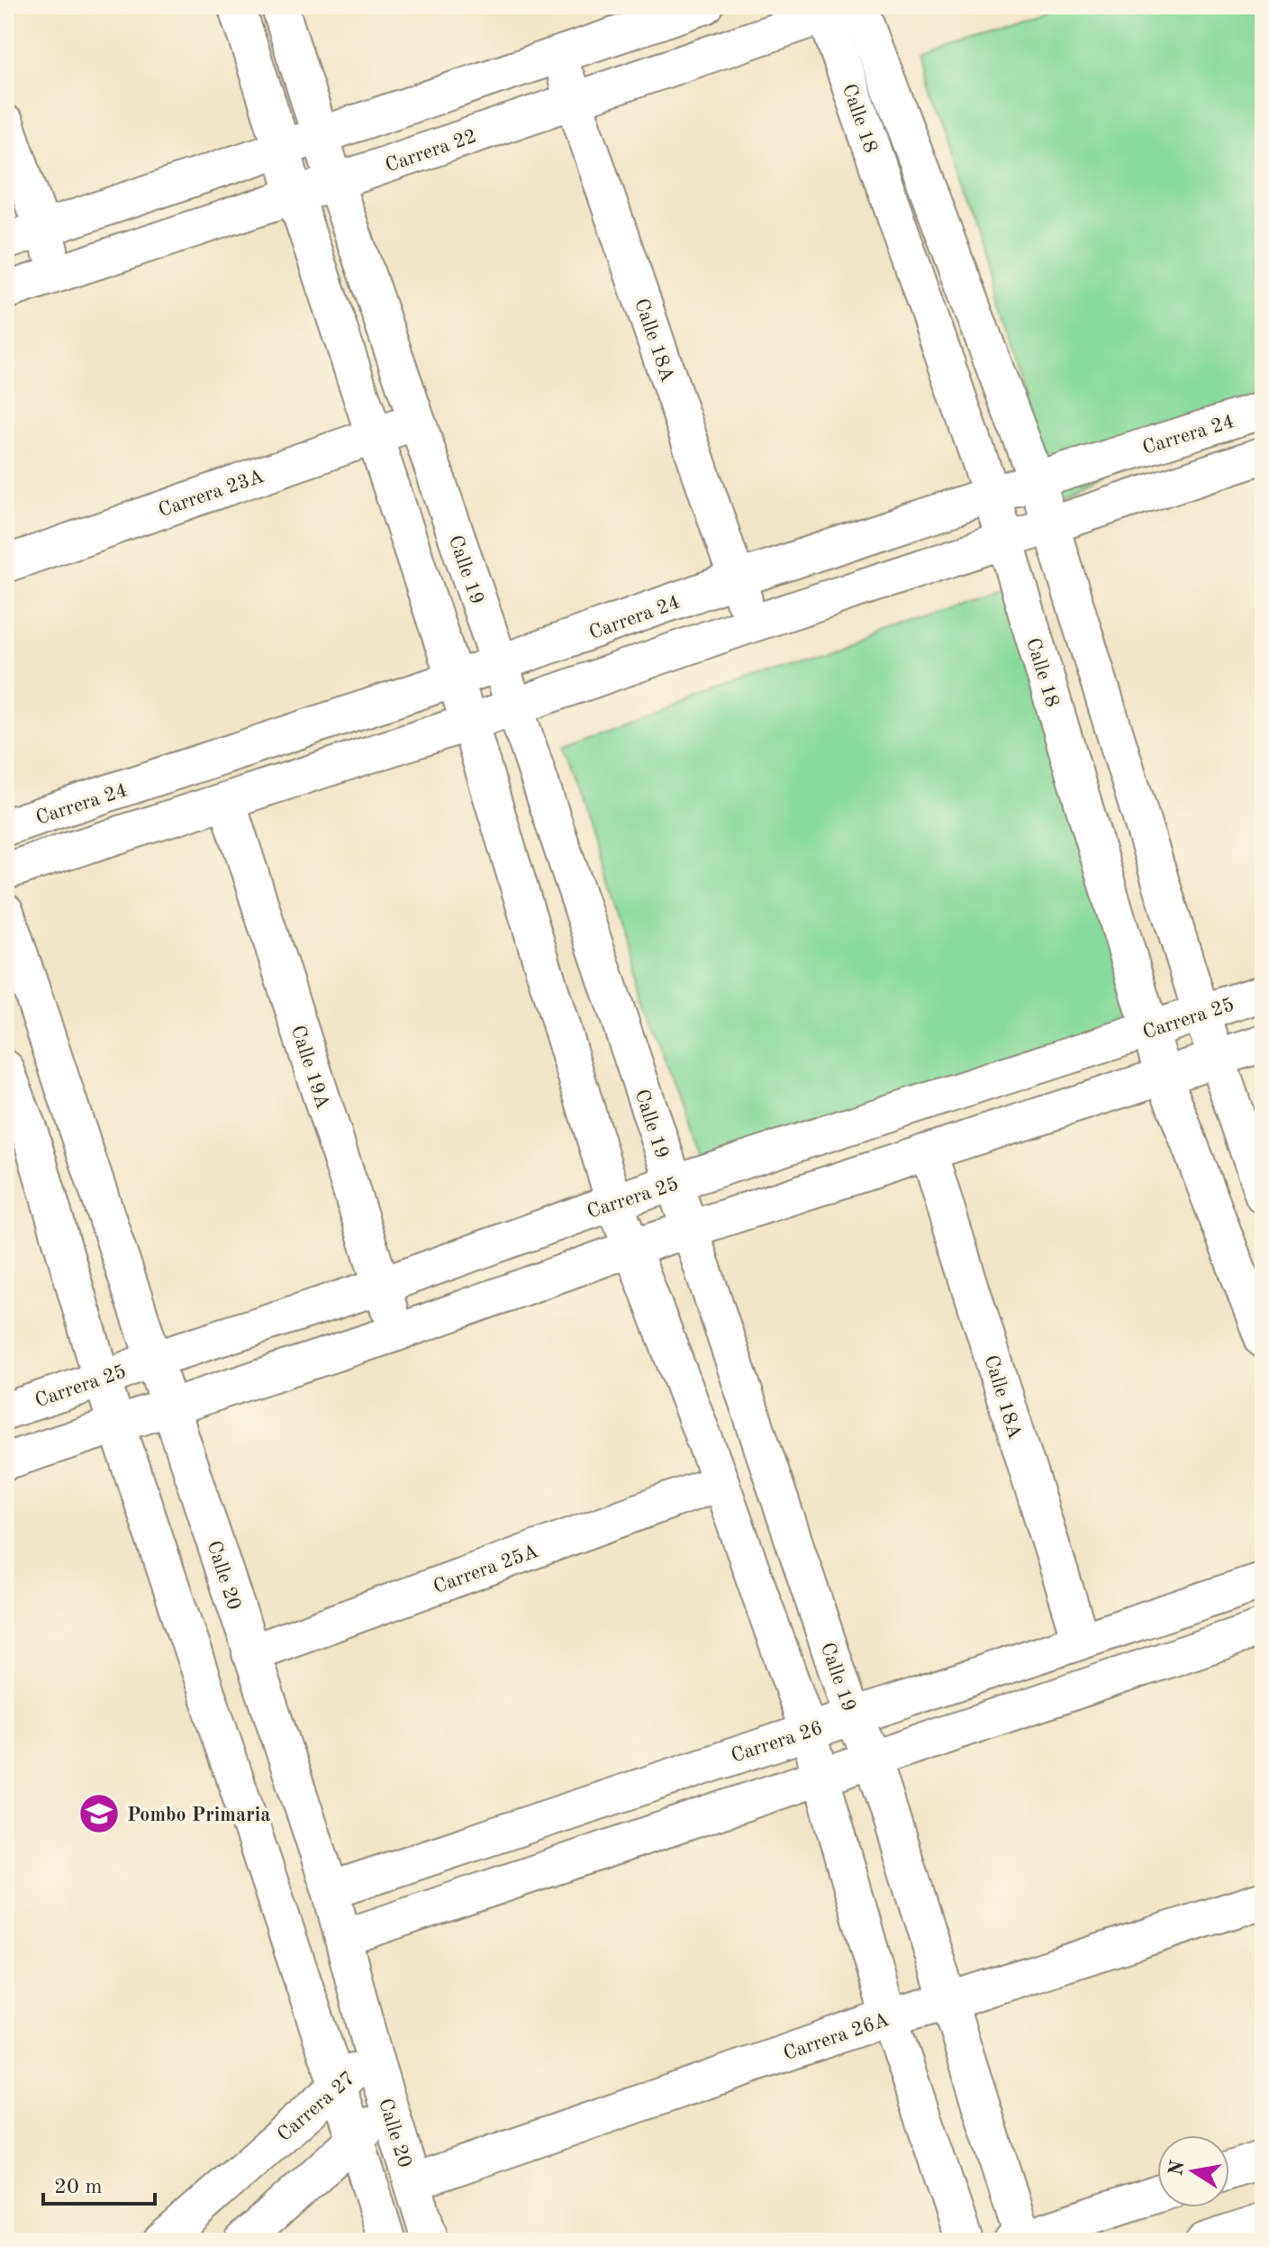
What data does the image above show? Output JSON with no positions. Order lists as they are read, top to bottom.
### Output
{
  "streets": {
    "street": [
      "Calle 18",
      "Carrera 22",
      "Calle 18A",
      "Carrera 24",
      "Carrera 23A",
      "Calle 19",
      "Carrera 25",
      "Calle 19A",
      "Carrera 25A",
      "Calle 20",
      "Carrera 26",
      "Carrera 26A",
      "Carrera 27"
    ]
  },
  "crossings": [
    ["Calle 18", "Carrera 22"],
    ["Calle 18", "Carrera 24"],
    ["Calle 18", "Carrera 25"],
    ["Carrera 22", "Calle 18A"],
    ["Carrera 22", "Calle 19"],
    ["Calle 18A", "Carrera 24"],
    ["Calle 18A", "Carrera 26"],
    ["Carrera 24", "Calle 19"],
    ["Carrera 23A", "Calle 19"],
    ["Calle 19", "Carrera 25"],
    ["Calle 19", "Carrera 26"],
    ["Calle 19", "Carrera 26A"],
    ["Carrera 25", "Calle 19A"],
    ["Carrera 25", "Calle 20"],
    ["Carrera 25A", "Calle 20"],
    ["Calle 20", "Carrera 26"],
    ["Calle 20", "Carrera 26A"],
    ["Calle 20", "Carrera 27"]
  ],
  "places": {
    "school or university": ["Pombo Primaria"]
  },
  "scale_bar": "20 m",
  "north": "left"
}
